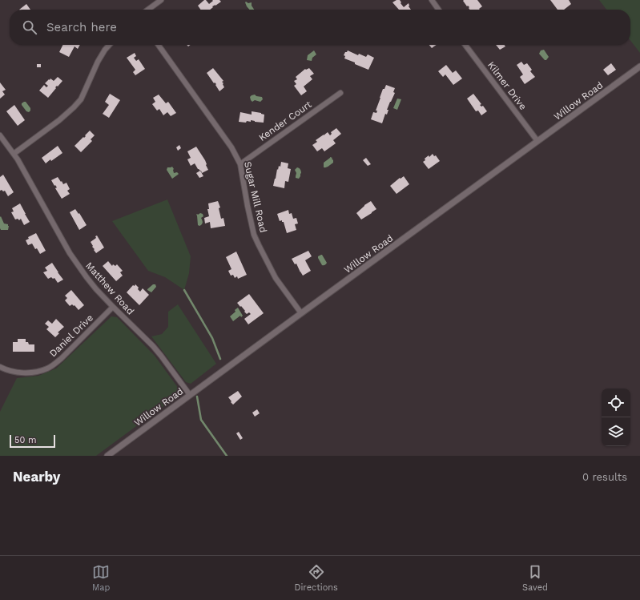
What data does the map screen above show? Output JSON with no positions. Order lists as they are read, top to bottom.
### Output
{
  "streets": {
    "street": [
      "Kilmer Drive",
      "Willow Road",
      "Kender Court",
      "Sugar Mill Road",
      "Matthew Road",
      "Daniel Drive"
    ]
  },
  "crossings": [
    ["Kilmer Drive", "Willow Road"],
    ["Willow Road", "Sugar Mill Road"],
    ["Willow Road", "Matthew Road"],
    ["Kender Court", "Sugar Mill Road"],
    ["Matthew Road", "Daniel Drive"]
  ],
  "scale_bar": "50 m",
  "page": {
    "search": "Search here",
    "scale": "50 m",
    "heading": ["Nearby", "0 results"],
    "nav": ["Map", "Directions", "Saved"]
  }
}
